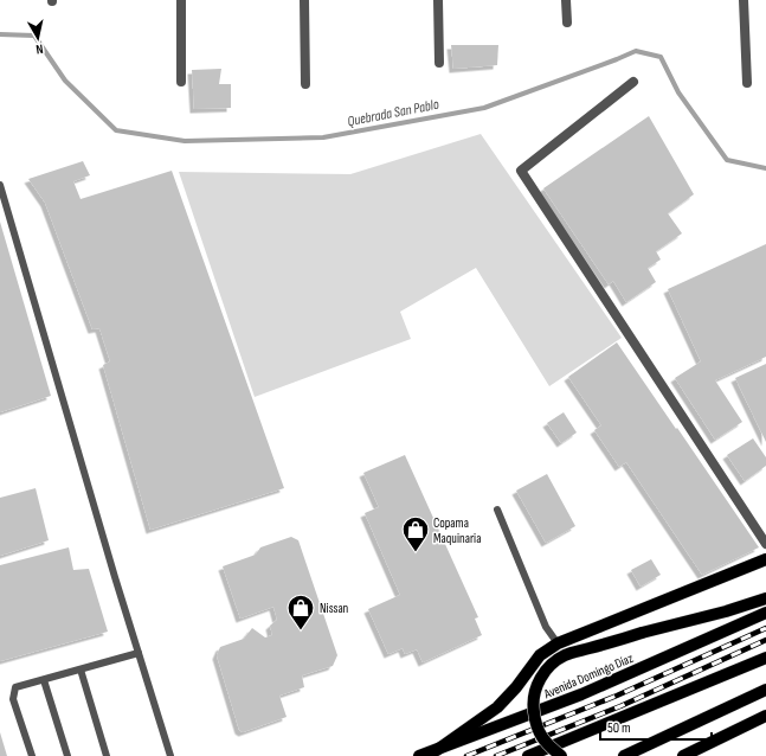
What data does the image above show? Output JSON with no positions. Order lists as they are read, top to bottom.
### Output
{
  "streets": {
    "main road": ["Avenida Domingo Díaz"]
  },
  "water": ["Quebrada San Pablo"],
  "places": {
    "shop": ["Copama Maquinaria", "Nissan"]
  },
  "scale_bar": "50 m",
  "north": "bottom"
}
